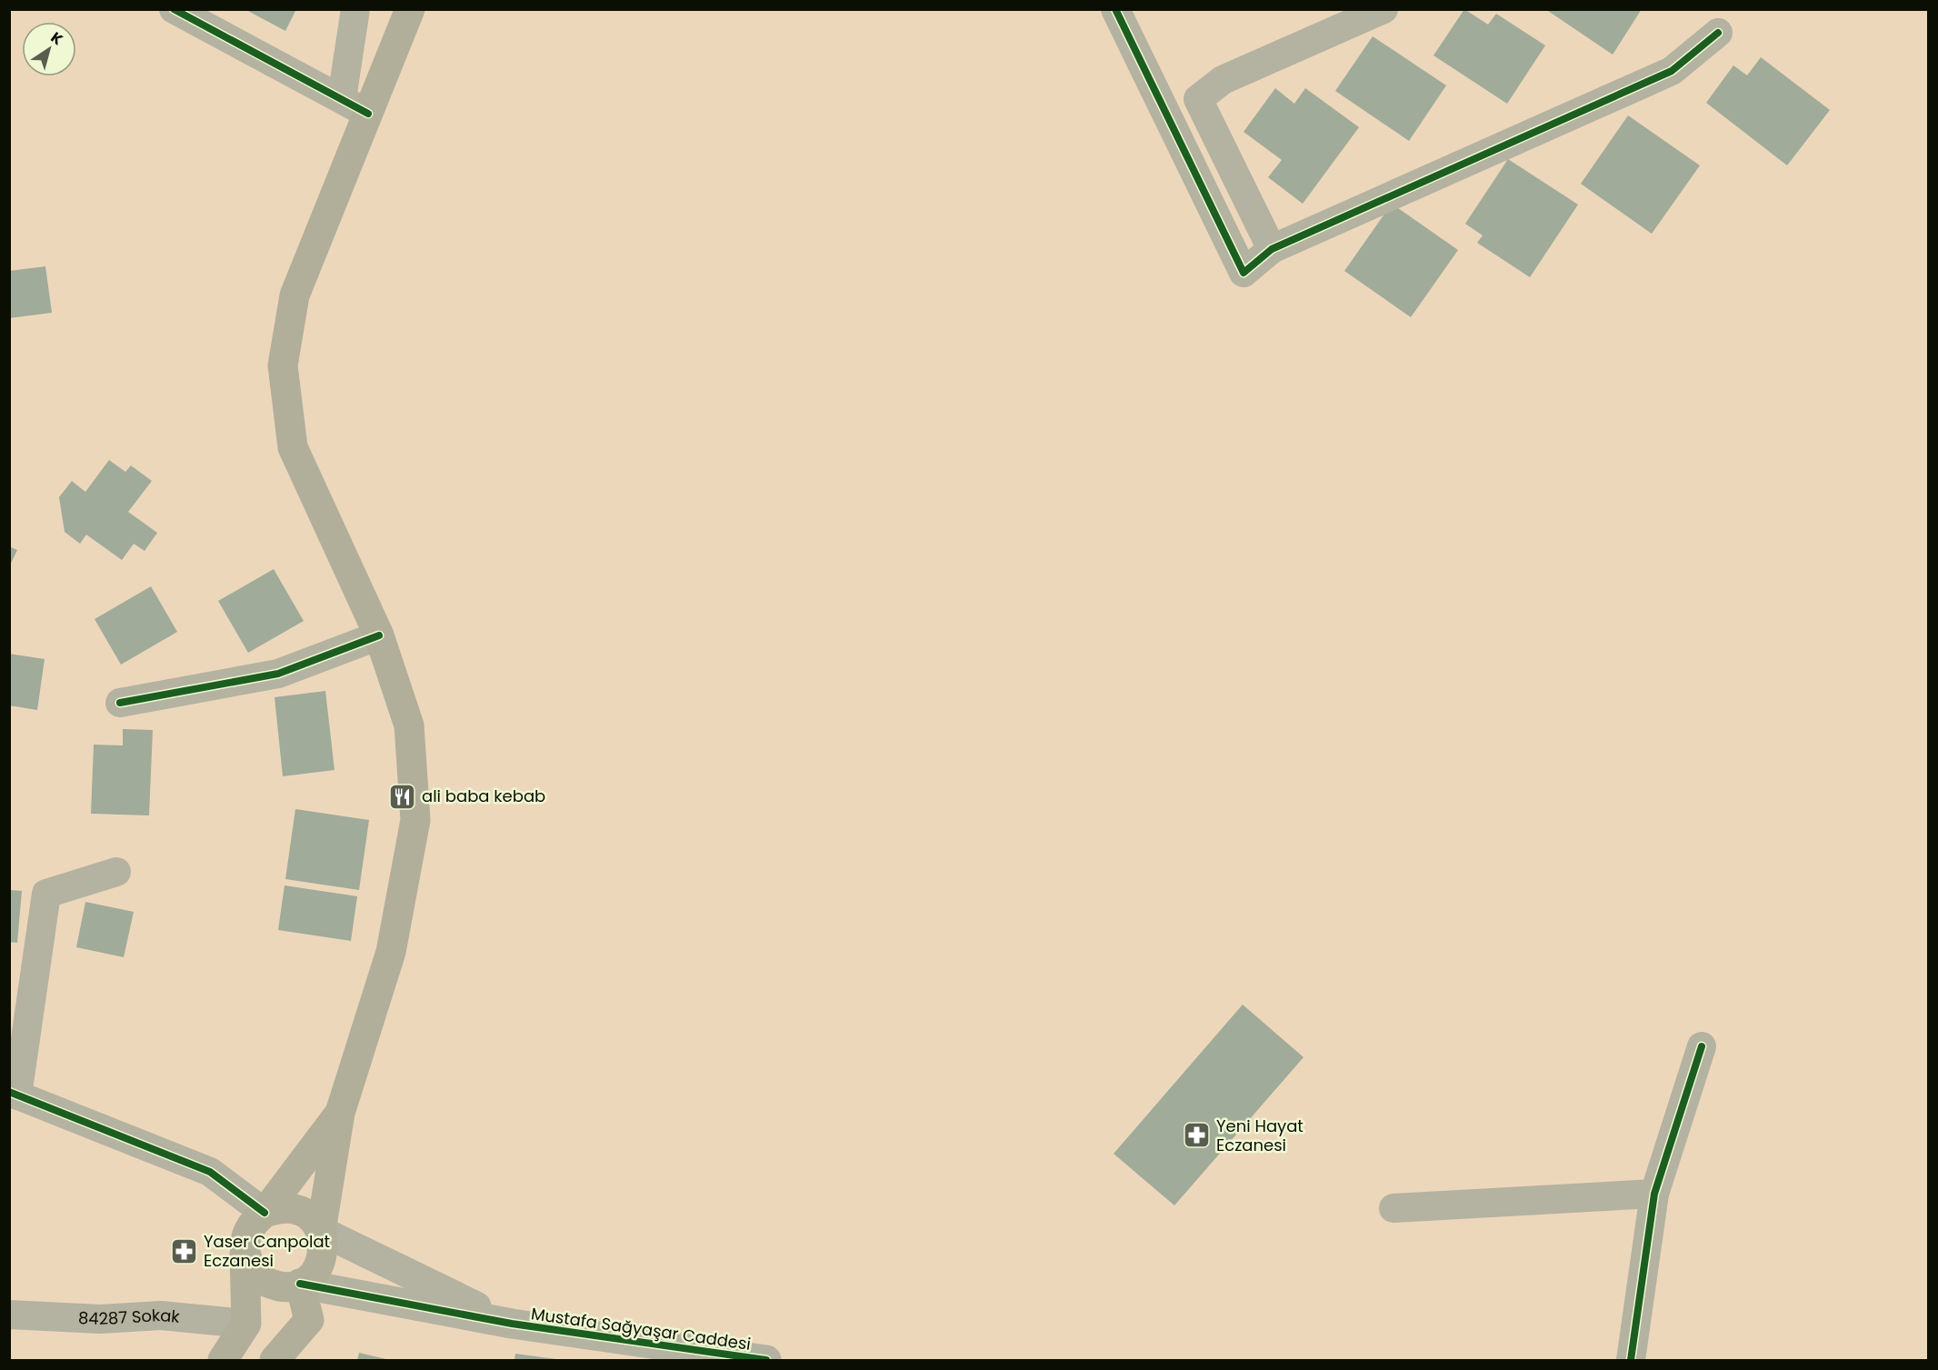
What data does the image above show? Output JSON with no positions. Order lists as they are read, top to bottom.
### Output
{
  "streets": {
    "street": ["84287 Sokak", "Mustafa Sağyaşar Caddesi"]
  },
  "places": {
    "restaurant": ["ali baba kebab"],
    "pharmacy": ["Yeni Hayat Eczanesi", "Yaser Canpolat Eczanesi"]
  },
  "north": "top right"
}
